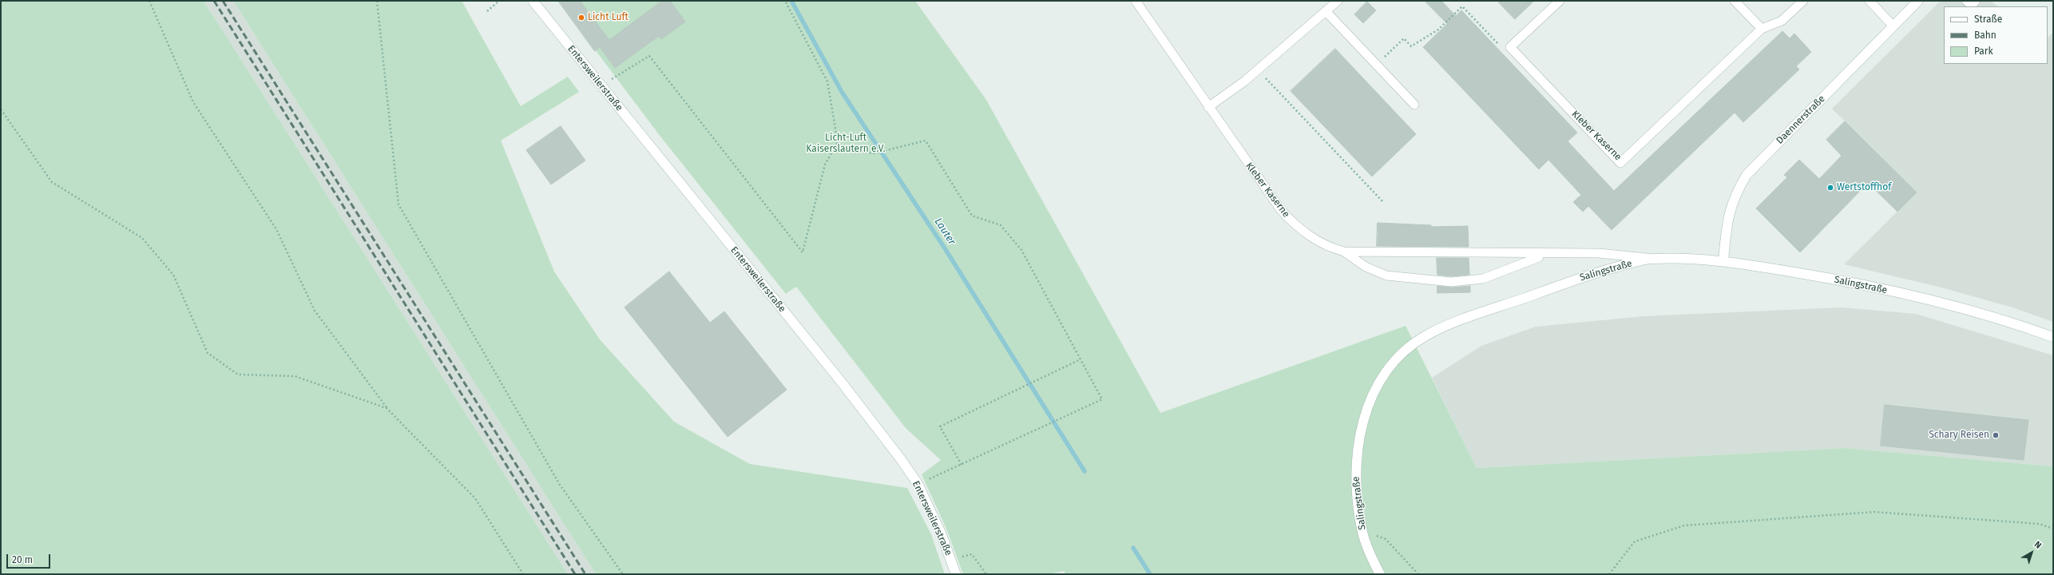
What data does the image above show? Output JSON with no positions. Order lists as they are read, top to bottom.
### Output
{
  "streets": {
    "street": ["Entersweilerstraße", "Daennerstraße", "Salingstraße"],
    "lane": ["Kleber Kaserne"]
  },
  "crossings": [
    ["Daennerstraße", "Salingstraße"]
  ],
  "water": ["Lauter"],
  "parks": ["Licht-Luft Kaiserslautern e.V."],
  "places": ["Licht Luft", "Wertstoffhof", "Schary Reisen"],
  "legend": ["Straße", "Bahn", "Park"],
  "scale_bar": "20 m",
  "north": "top right"
}
